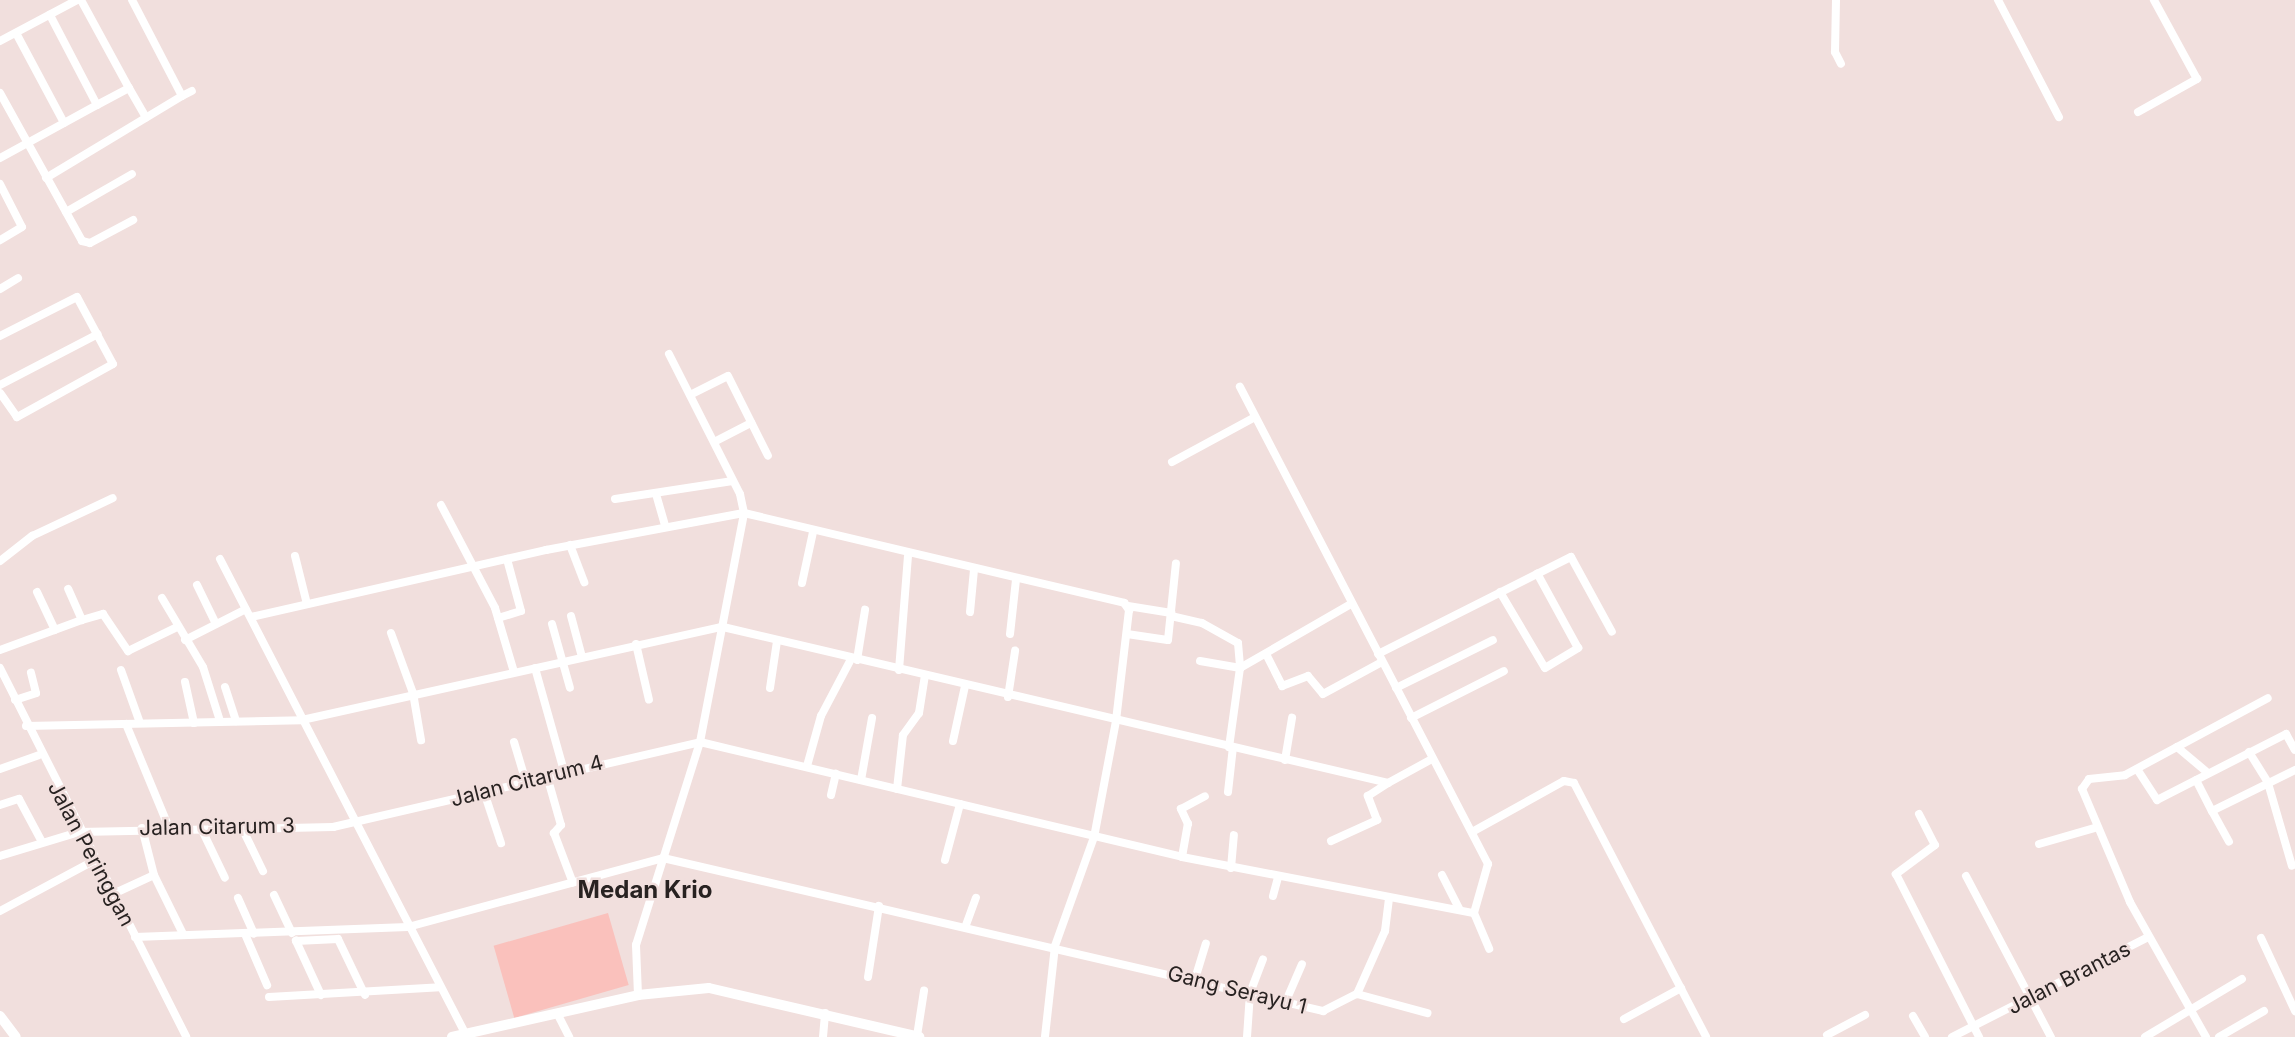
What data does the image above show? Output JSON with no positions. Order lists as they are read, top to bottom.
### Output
{
  "streets": {
    "street": [
      "Jalan Citarum 4",
      "Jalan Citarum 3",
      "Jalan Peringgan",
      "Jalan Brantas",
      "Gang Serayu 1"
    ]
  },
  "crossings": [
    ["Jalan Citarum 4", "Jalan Citarum 3"],
    ["Jalan Citarum 3", "Jalan Peringgan"]
  ],
  "districts": ["Medan Krio"]
}
